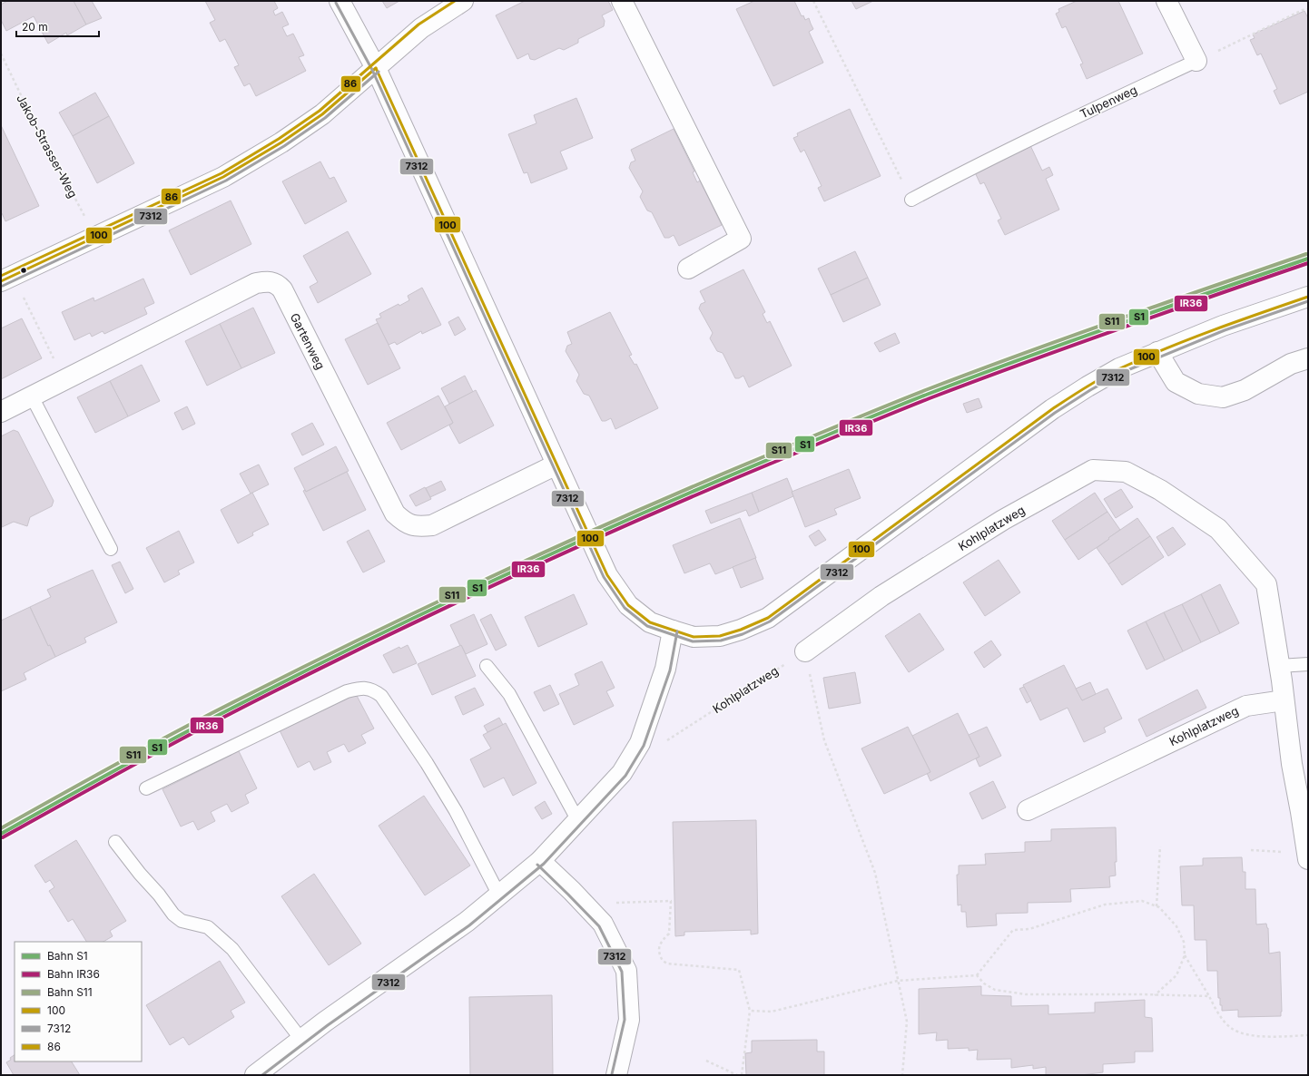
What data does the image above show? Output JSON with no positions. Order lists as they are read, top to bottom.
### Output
{
  "streets": {
    "street": ["Gartenweg", "Kohlplatzweg"],
    "lane": ["Tulpenweg"],
    "path": ["Jakob-Strasser-Weg"]
  },
  "lines": [
    "transit line 86",
    "transit line 7312",
    "transit line 100",
    "rail line S11",
    "rail line S1",
    "rail line IR36"
  ],
  "legend": [
    "Bahn S1",
    "Bahn IR36",
    "Bahn S11",
    "100",
    "7312",
    "86"
  ],
  "scale_bar": "20 m"
}
